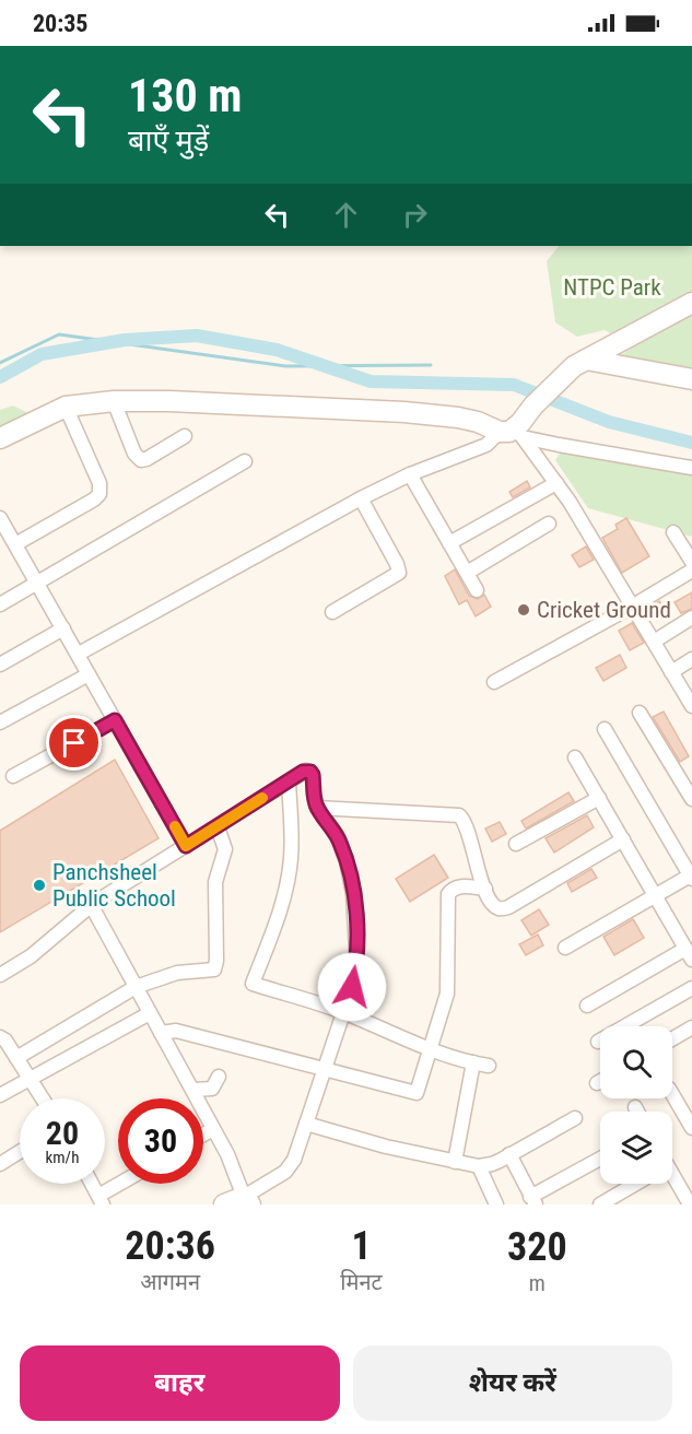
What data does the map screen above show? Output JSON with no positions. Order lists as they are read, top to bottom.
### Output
{
  "parks": ["NTPC Park"],
  "places": ["Cricket Ground", "Panchsheel Public School"],
  "page": {
    "status": "20:35",
    "turn": ["130 m", "बाएँ मुड़ें"],
    "speed": "20 km/h",
    "limit": "30",
    "eta": [
      "20:36",
      "आगमन",
      "1",
      "मिनट",
      "320",
      "m"
    ],
    "buttons": ["बाहर", "शेयर करें"]
  }
}
